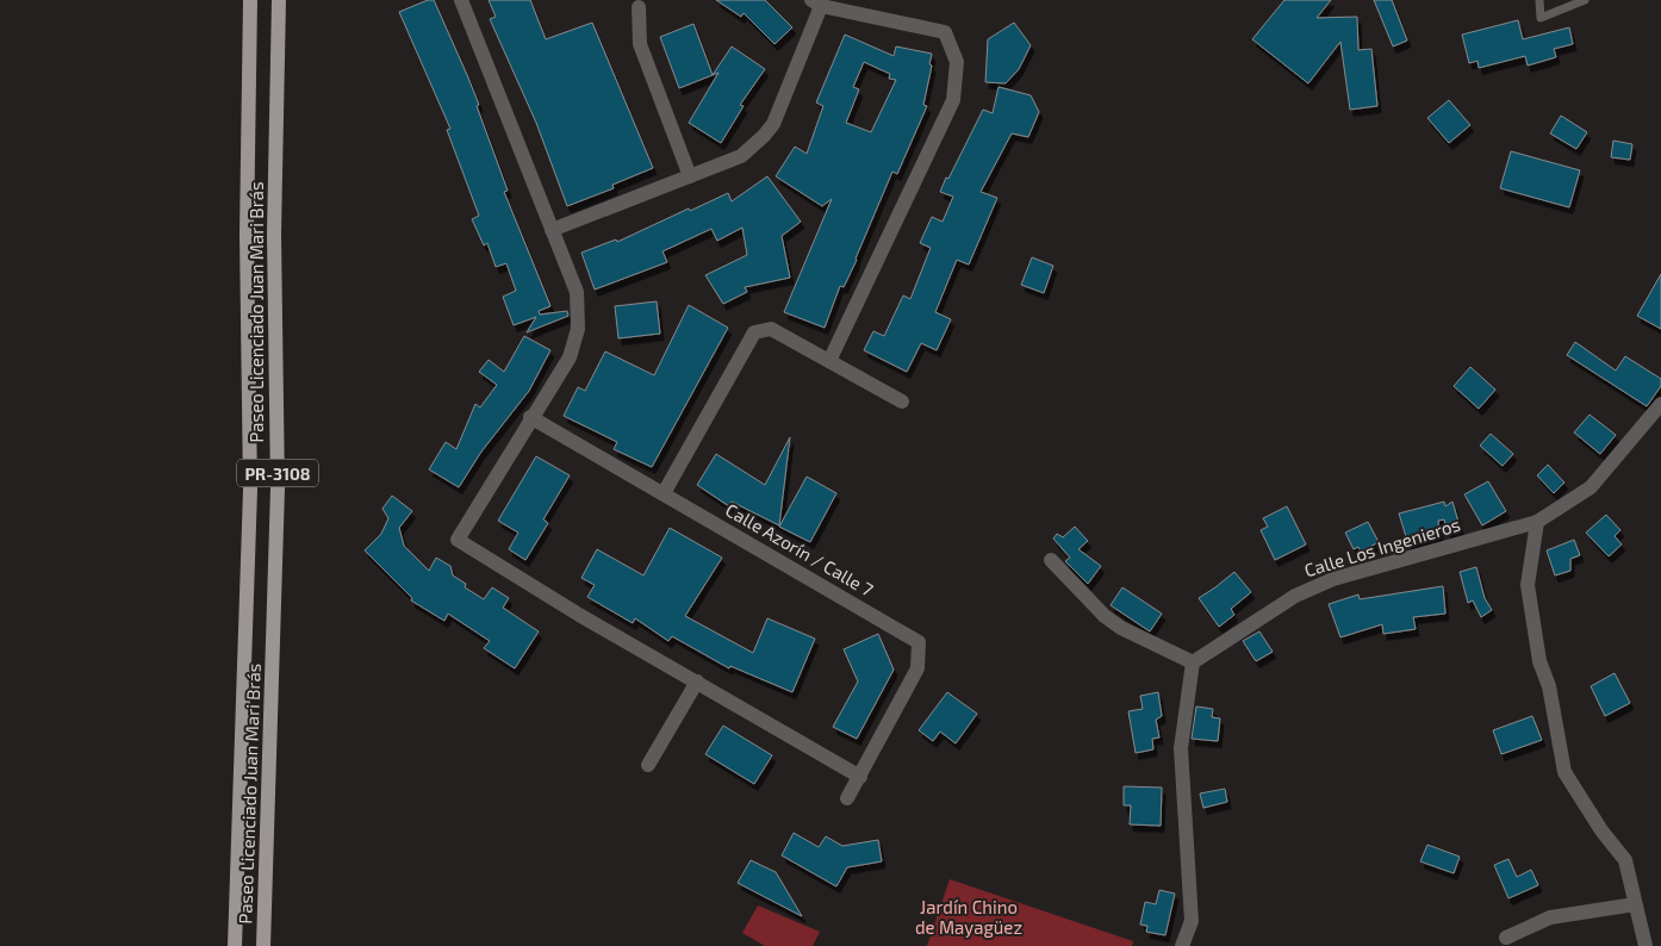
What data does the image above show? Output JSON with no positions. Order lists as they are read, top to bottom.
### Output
{
  "streets": {
    "main road": ["Paseo Licenciado Juan Mari Brás", "PR-3108"],
    "street": ["Calle Los Ingenieros", "Calle Azorín / Calle 7"]
  },
  "parks": ["Jardín Chino de Mayagüez"]
}
